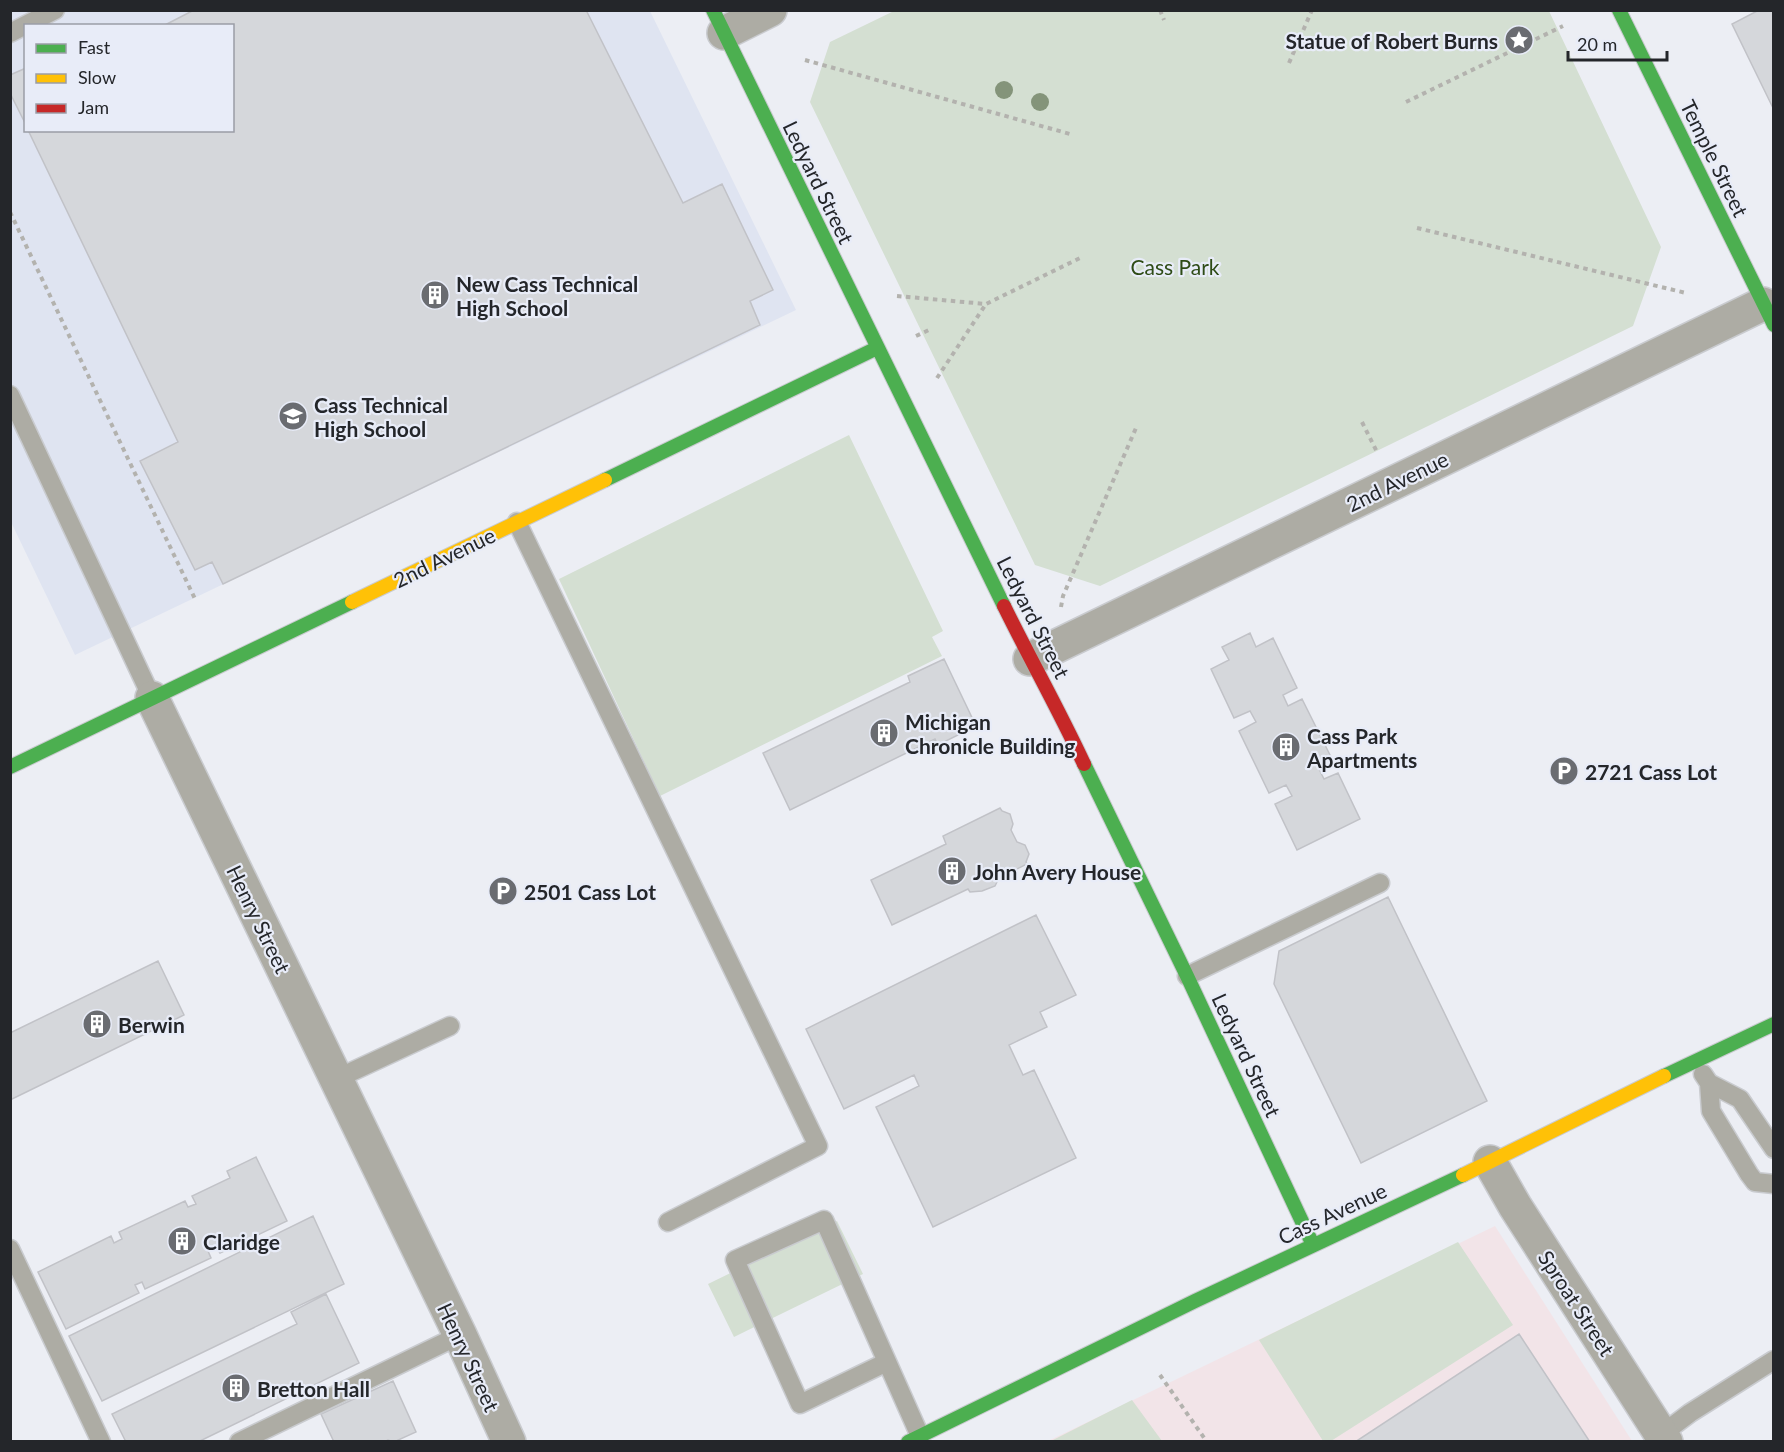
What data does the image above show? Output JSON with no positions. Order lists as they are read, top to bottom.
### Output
{
  "streets": {
    "street": [
      "Temple Street",
      "Ledyard Street",
      "2nd Avenue",
      "Henry Street",
      "Cass Avenue",
      "Sproat Street"
    ]
  },
  "crossings": [
    ["Temple Street", "2nd Avenue"],
    ["Ledyard Street", "2nd Avenue"],
    ["Ledyard Street", "Cass Avenue"],
    ["2nd Avenue", "Henry Street"],
    ["Cass Avenue", "Sproat Street"]
  ],
  "parks": ["Cass Park"],
  "places": {
    "place": ["Statue of Robert Burns"],
    "building": [
      "New Cass Technical High School",
      "Michigan Chronicle Building",
      "Cass Park Apartments",
      "John Avery House",
      "Berwin",
      "Claridge",
      "Bretton Hall"
    ],
    "school or university": ["Cass Technical High School"],
    "parking": ["2721 Cass Lot", "2501 Cass Lot"]
  },
  "legend": ["Fast", "Slow", "Jam"],
  "scale_bar": "20 m"
}
